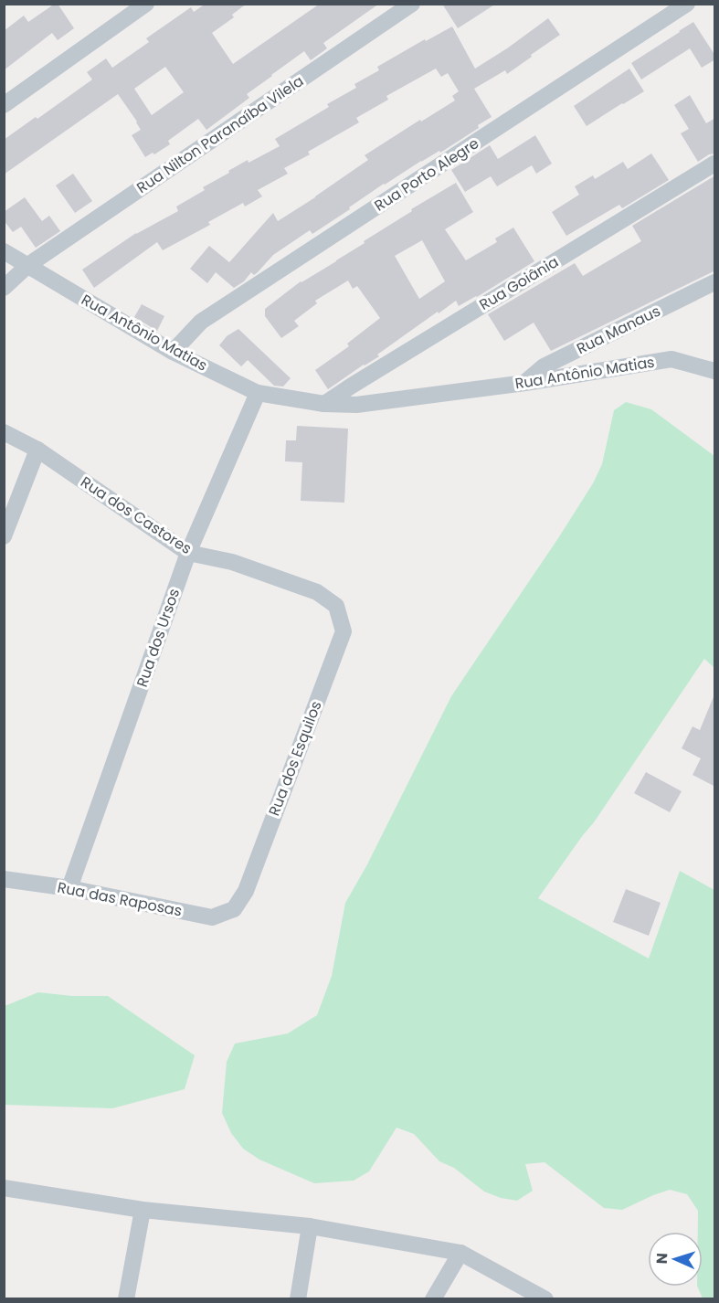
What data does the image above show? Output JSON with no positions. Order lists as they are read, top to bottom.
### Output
{
  "streets": {
    "street": [
      "Rua Nilton Paranaíba Vilela",
      "Rua Porto Alegre",
      "Rua Goiânia",
      "Rua Manaus",
      "Rua Antônio Matias",
      "Rua dos Castores",
      "Rua dos Ursos",
      "Rua dos Esquilos",
      "Rua das Raposas"
    ]
  },
  "crossings": [
    ["Rua Nilton Paranaíba Vilela", "Rua Antônio Matias"],
    ["Rua Porto Alegre", "Rua Antônio Matias"],
    ["Rua Goiânia", "Rua Antônio Matias"],
    ["Rua Manaus", "Rua Antônio Matias"],
    ["Rua Antônio Matias", "Rua dos Ursos"],
    ["Rua dos Castores", "Rua dos Ursos"],
    ["Rua dos Castores", "Rua dos Esquilos"],
    ["Rua dos Ursos", "Rua das Raposas"],
    ["Rua dos Esquilos", "Rua das Raposas"]
  ],
  "north": "left"
}
